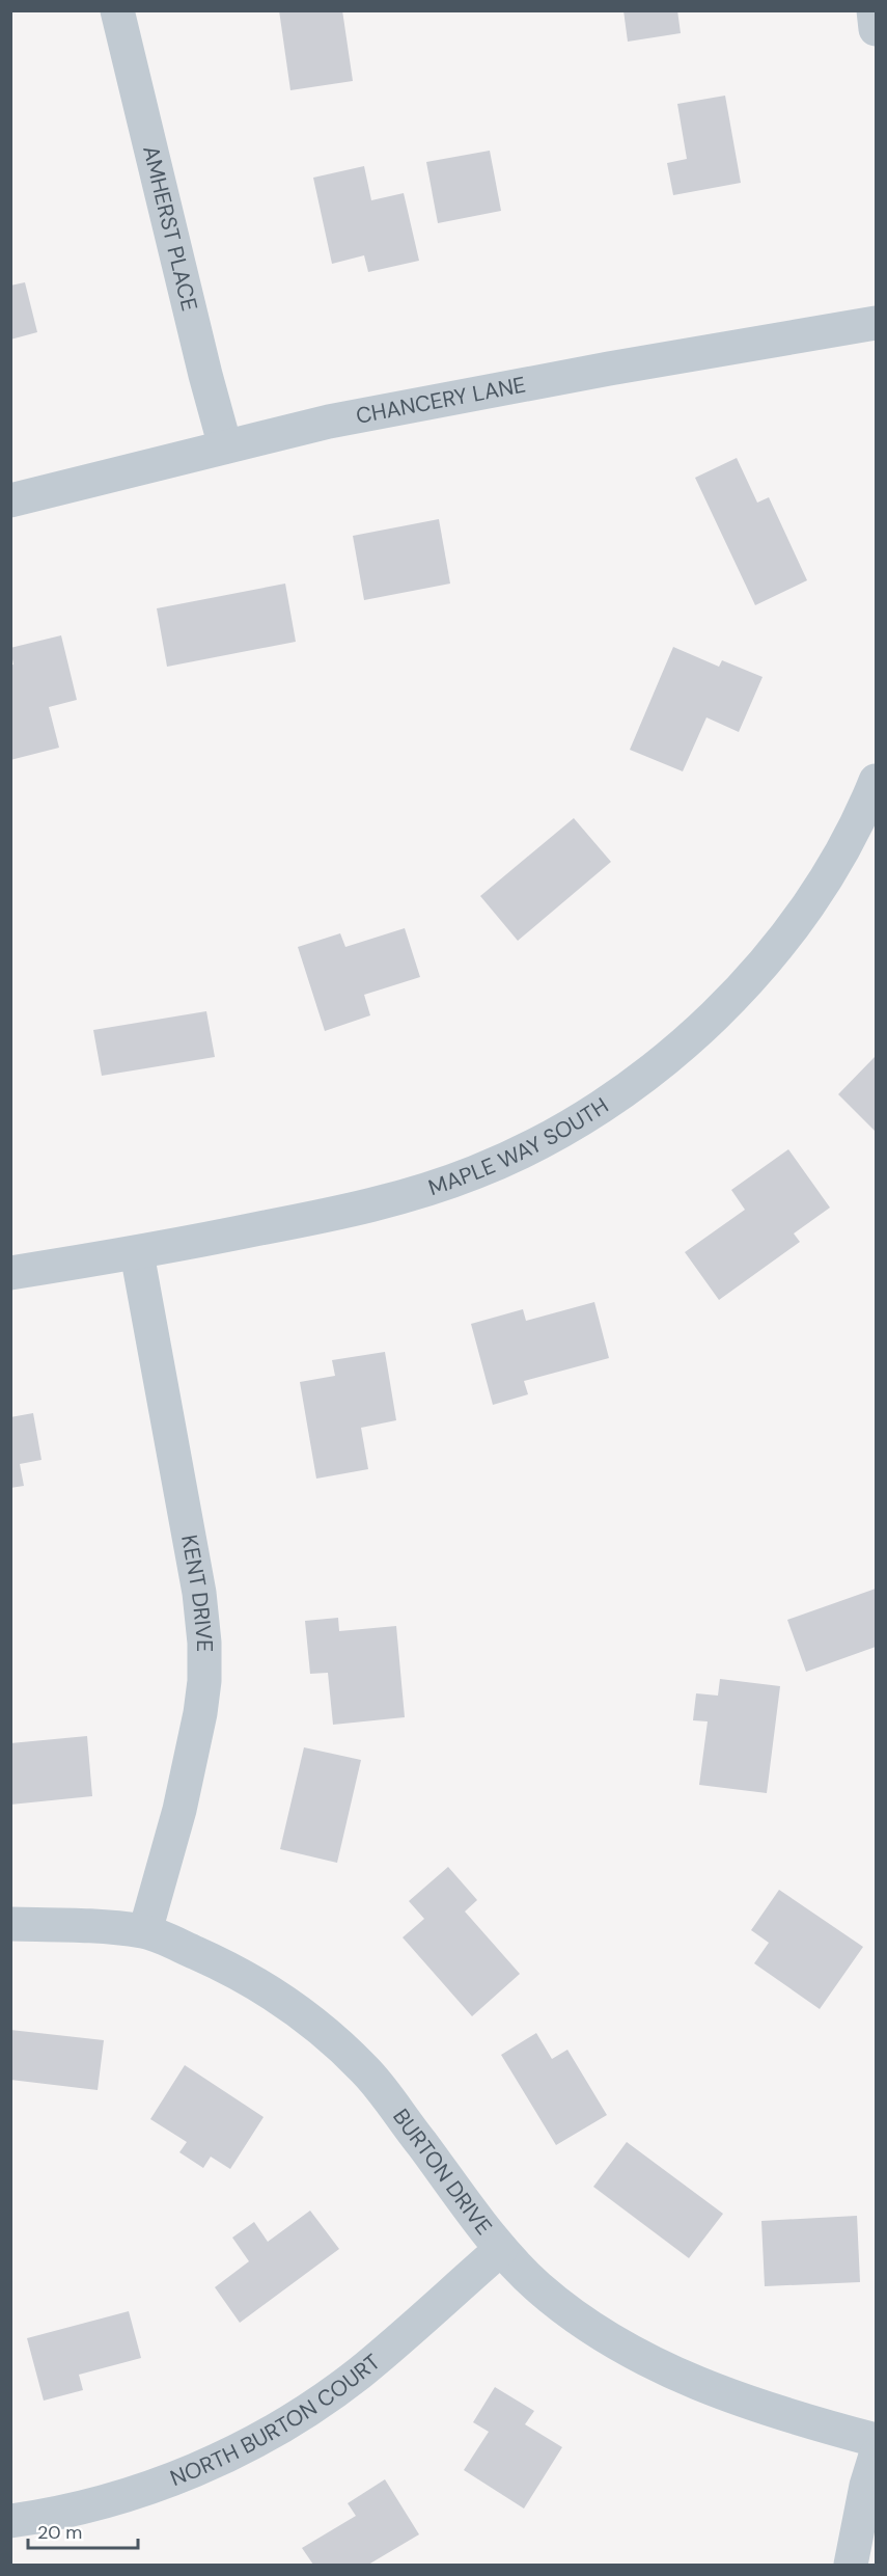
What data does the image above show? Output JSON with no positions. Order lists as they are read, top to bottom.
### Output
{
  "streets": {
    "street": [
      "AMHERST PLACE",
      "CHANCERY LANE",
      "MAPLE WAY SOUTH",
      "KENT DRIVE",
      "BURTON DRIVE",
      "NORTH BURTON COURT"
    ]
  },
  "crossings": [
    ["AMHERST PLACE", "CHANCERY LANE"],
    ["MAPLE WAY SOUTH", "KENT DRIVE"],
    ["KENT DRIVE", "BURTON DRIVE"],
    ["BURTON DRIVE", "NORTH BURTON COURT"]
  ],
  "scale_bar": "20 m"
}
